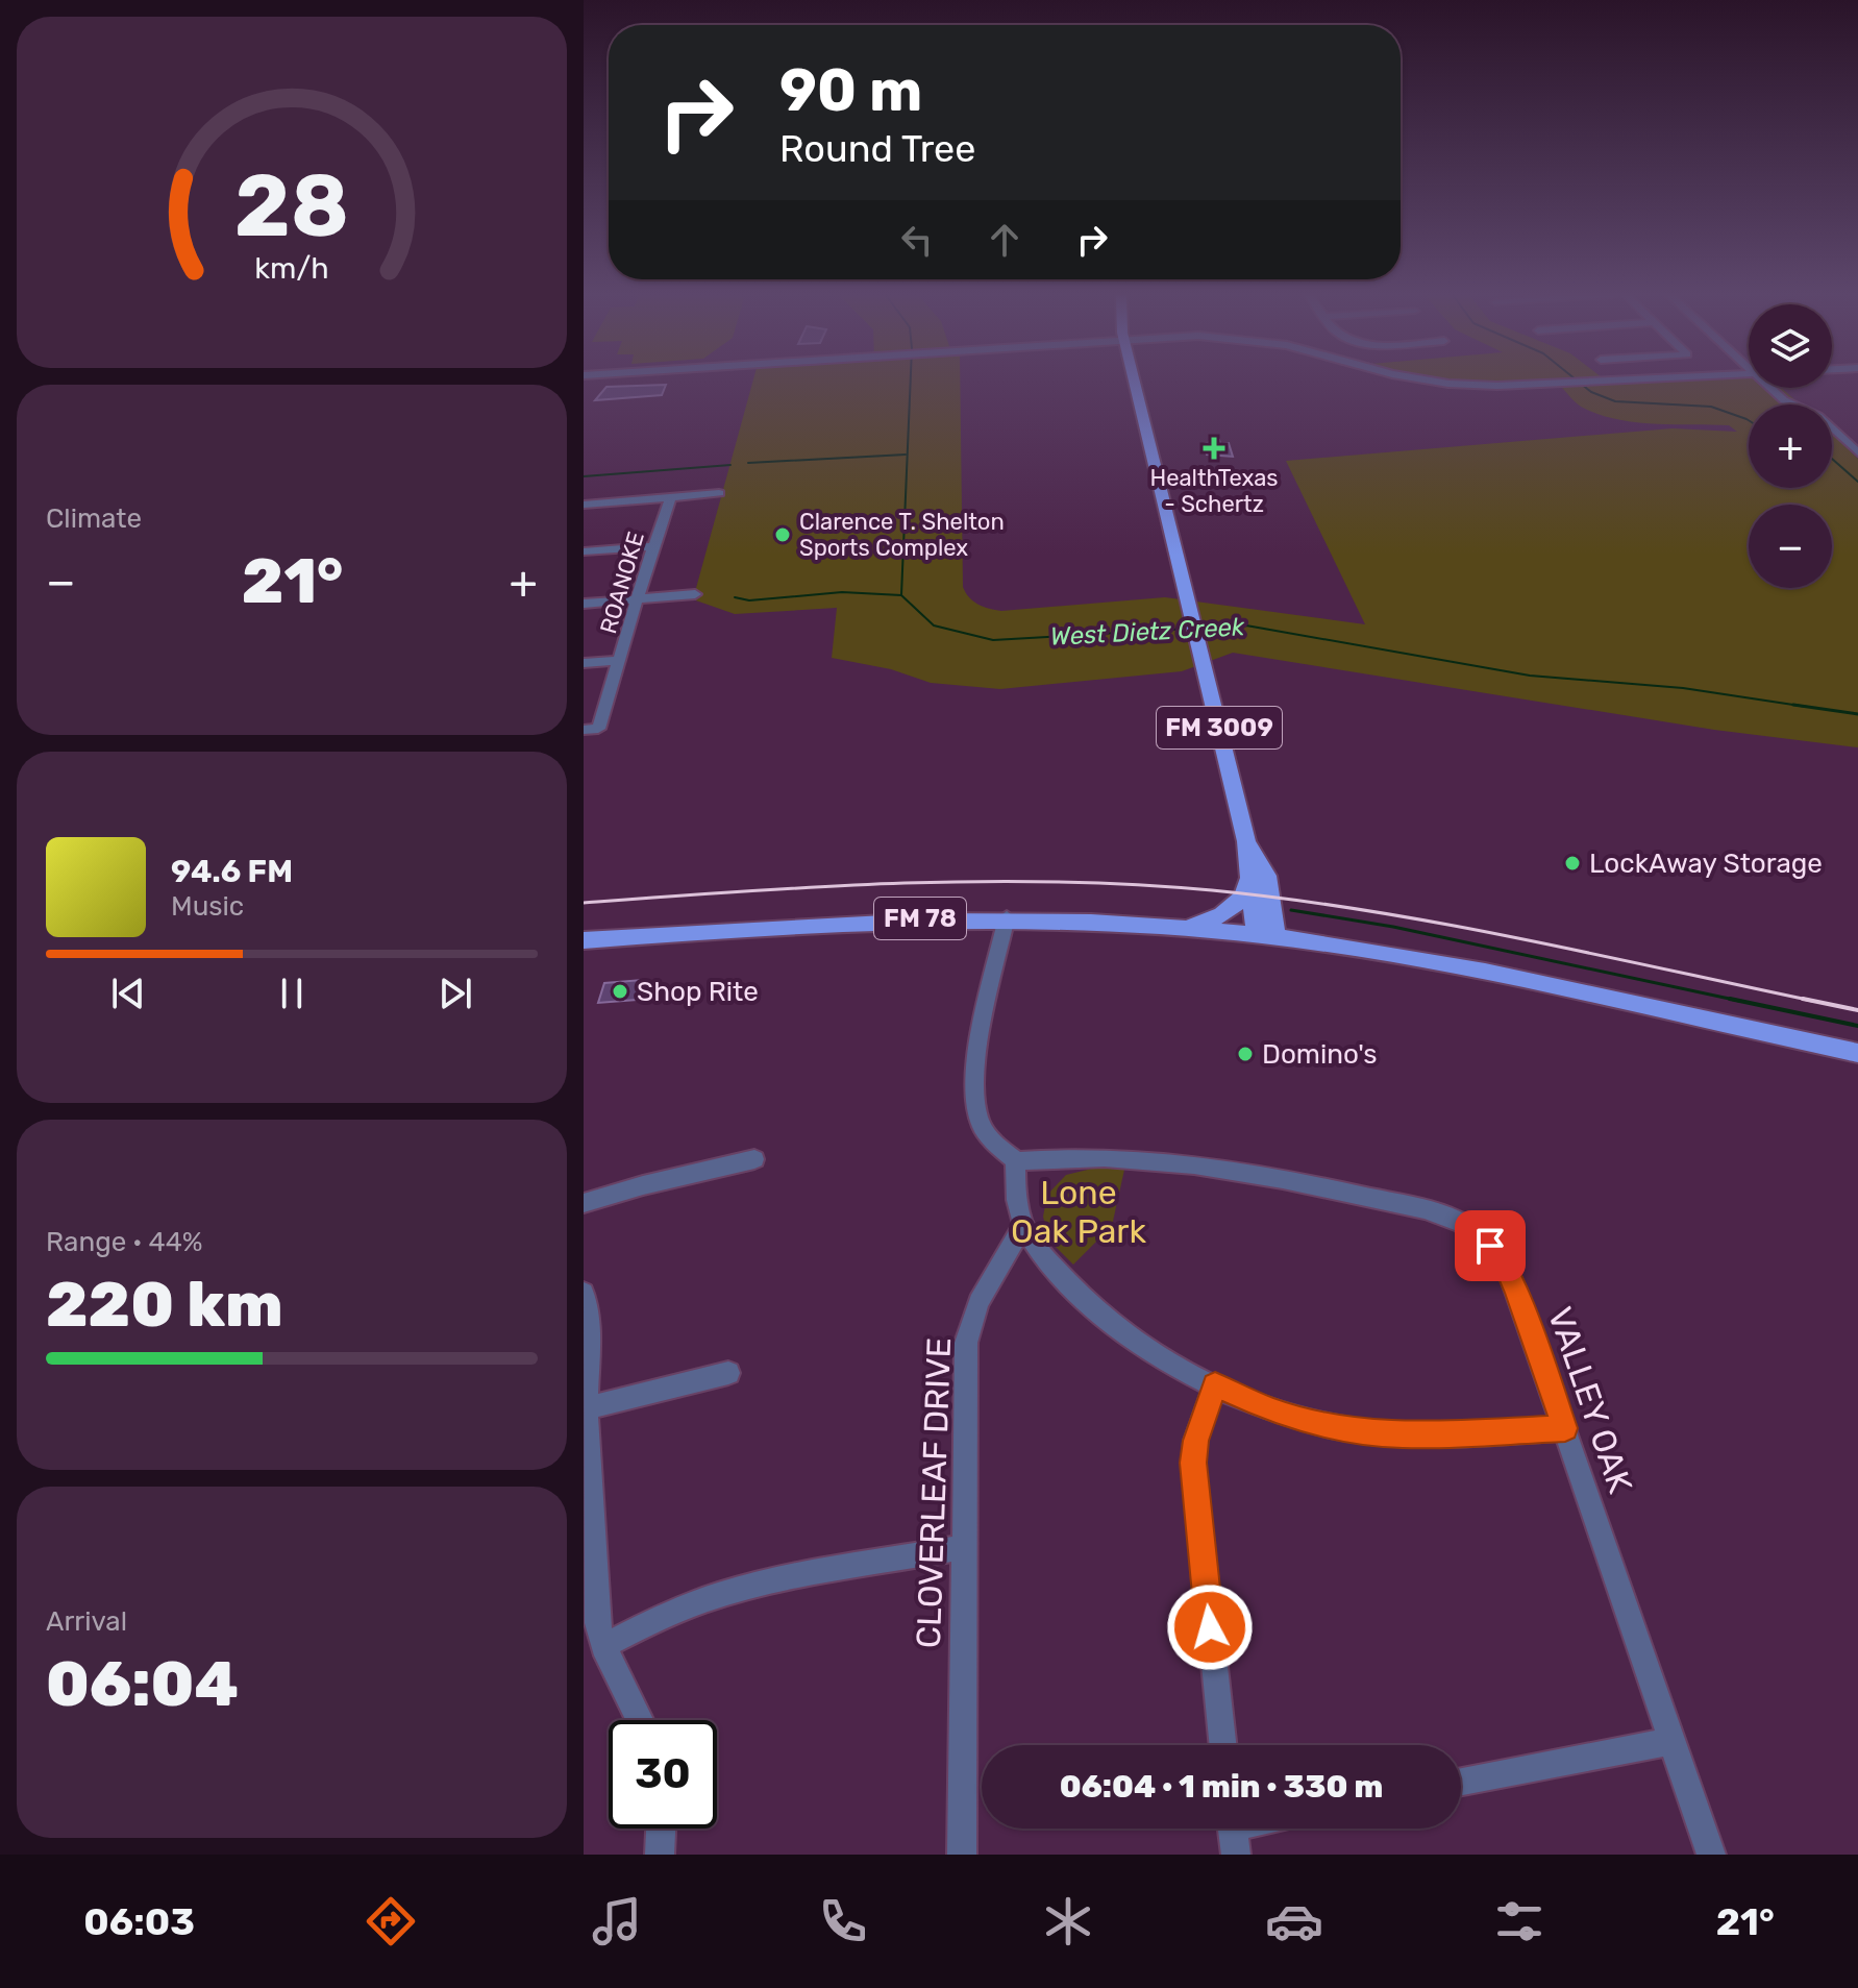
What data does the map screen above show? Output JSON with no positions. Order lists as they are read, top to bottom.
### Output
{
  "streets": {
    "main road": ["FM 3009", "FM 78"],
    "street": ["ROANOKE", "VALLEY OAK", "CLOVERLEAF DRIVE"]
  },
  "crossings": [
    ["FM 3009", "FM 78"]
  ],
  "water": ["West Dietz Creek"],
  "parks": ["Lone Oak Park"],
  "places": {
    "health": ["HealthTexas - Schertz"],
    "other": [
      "Clarence T. Shelton Sports Complex",
      "LockAway Storage",
      "Shop Rite",
      "Domino's"
    ]
  },
  "page": {
    "turn": ["90 m", "Round Tree"],
    "map_buttons": ["+", "−"],
    "tile": [
      "Climate",
      ["Range · 44%", "220 km"],
      ["Arrival", "06:04"]
    ],
    "heat": ["−", "21°", "+"],
    "song": ["94.6 FM", "Music"],
    "limit": "30",
    "trip": "06:04 · 1 min · 330 m",
    "tabs": ["06:03", "21°"],
    "gauge": ["28", "km/h"]
  }
}
